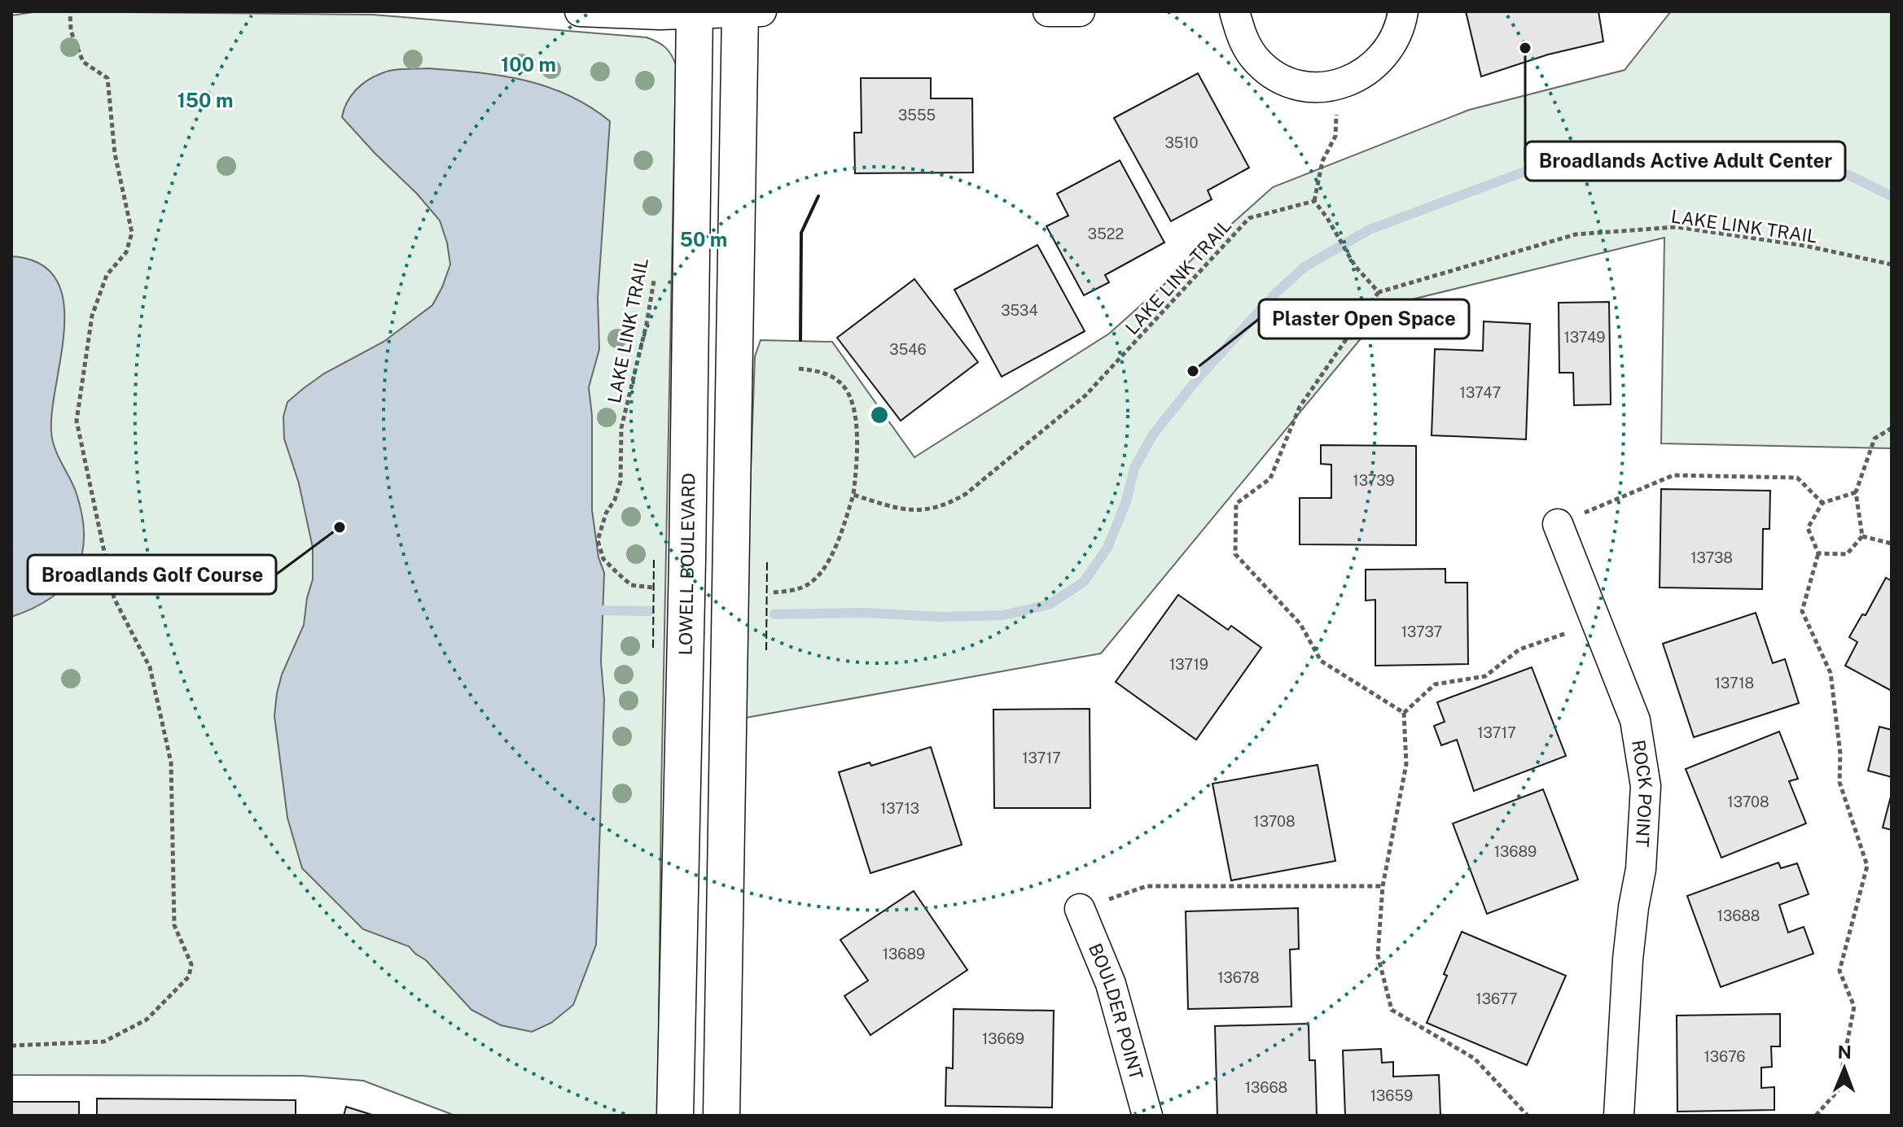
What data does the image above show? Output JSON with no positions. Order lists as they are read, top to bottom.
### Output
{
  "streets": {
    "main road": ["LOWELL BOULEVARD"],
    "street": ["ROCK POINT", "BOULDER POINT"],
    "path": ["LAKE LINK TRAIL"]
  },
  "places": ["Broadlands Active Adult Center", "Plaster Open Space", "Broadlands Golf Course"],
  "house_numbers": [
    "3555",
    "3510",
    "3522",
    "3534",
    "13749",
    "3546",
    "13747",
    "13739",
    "13738",
    "13737",
    "13719",
    "13718",
    "13717",
    "13717",
    "13708",
    "13713",
    "13708",
    "13689",
    "13688",
    "13689",
    "13678",
    "13677",
    "13669",
    "13676",
    "13668",
    "13659"
  ],
  "north": "top",
  "rings": ["100 m", "150 m", "50 m"]
}
